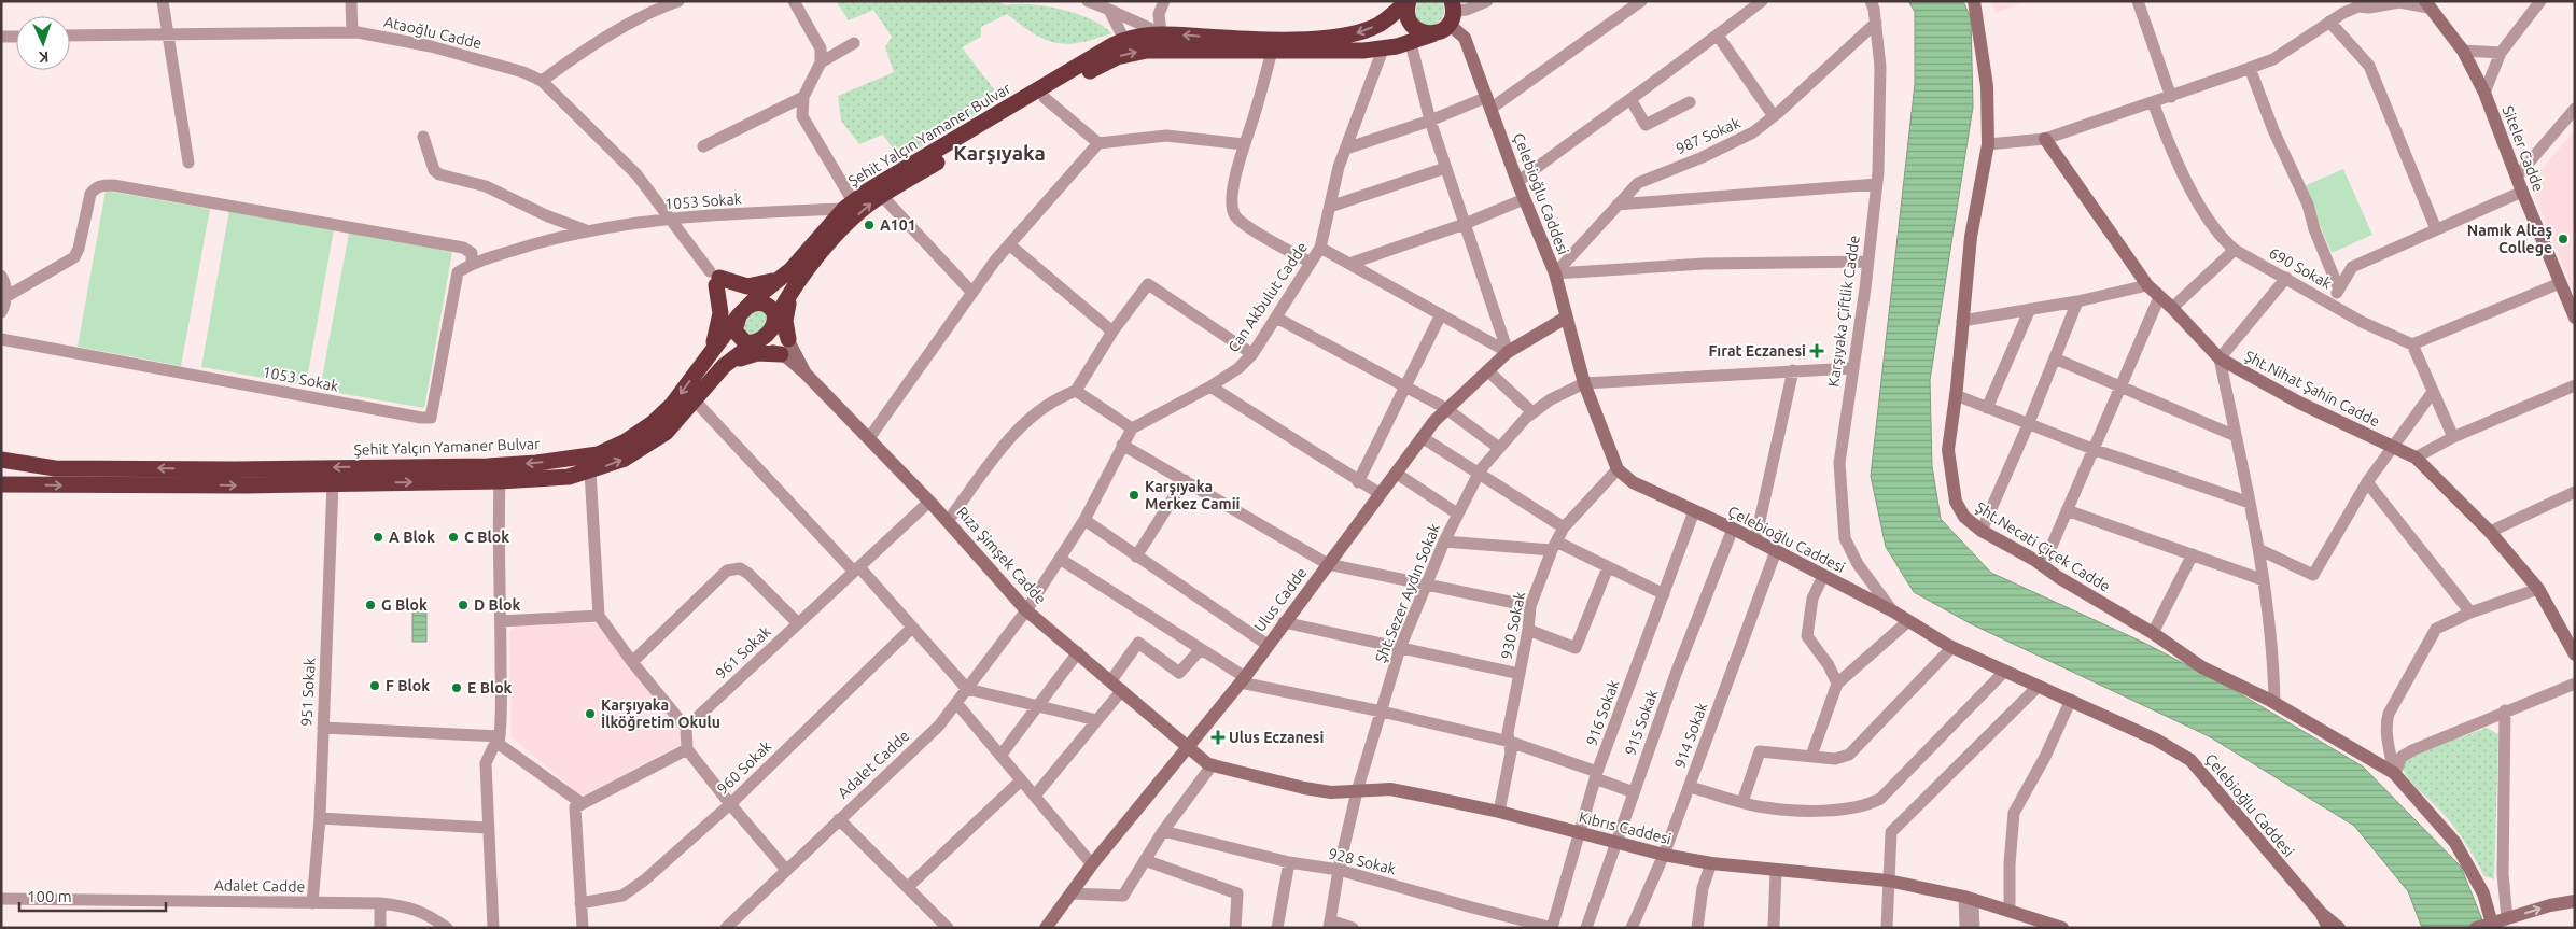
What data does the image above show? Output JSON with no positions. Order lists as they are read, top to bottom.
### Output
{
  "streets": {
    "highway": ["Şehit Yalçın Yamaner Bulvar"],
    "street": [
      "Ataoğlu Cadde",
      "987 Sokak",
      "Siteler Cadde",
      "Çelebioğlu Caddesi",
      "1053 Sokak",
      "690 Sokak",
      "Can Akbulut Cadde",
      "Karşıyaka Çiftlik Cadde",
      "Şht.Nihat Şahin Cadde",
      "Şht.Necati Çiçek Cadde",
      "Rıza Şimşek Cadde",
      "Şht.Sezer Aydın Sokak",
      "Ulus Cadde",
      "930 Sokak",
      "961 Sokak",
      "951 Sokak",
      "916 Sokak",
      "915 Sokak",
      "914 Sokak",
      "Adalet Cadde",
      "960 Sokak",
      "Kıbrıs Caddesi",
      "928 Sokak"
    ]
  },
  "crossings": [
    ["Ataoğlu Cadde", "Şehit Yalçın Yamaner Bulvar"],
    ["Ataoğlu Cadde", "1053 Sokak"],
    ["Ataoğlu Cadde", "Rıza Şimşek Cadde"],
    ["Şehit Yalçın Yamaner Bulvar", "Çelebioğlu Caddesi"],
    ["Şehit Yalçın Yamaner Bulvar", "1053 Sokak"],
    ["Şehit Yalçın Yamaner Bulvar", "Can Akbulut Cadde"],
    ["Şehit Yalçın Yamaner Bulvar", "Rıza Şimşek Cadde"],
    ["Şehit Yalçın Yamaner Bulvar", "951 Sokak"],
    ["987 Sokak", "Çelebioğlu Caddesi"],
    ["987 Sokak", "Karşıyaka Çiftlik Cadde"],
    ["Çelebioğlu Caddesi", "Karşıyaka Çiftlik Cadde"],
    ["Çelebioğlu Caddesi", "Şht.Sezer Aydın Sokak"],
    ["Çelebioğlu Caddesi", "Ulus Cadde"],
    ["Çelebioğlu Caddesi", "930 Sokak"],
    ["Çelebioğlu Caddesi", "916 Sokak"],
    ["Çelebioğlu Caddesi", "915 Sokak"],
    ["Çelebioğlu Caddesi", "914 Sokak"],
    ["Rıza Şimşek Cadde", "Ulus Cadde"],
    ["Rıza Şimşek Cadde", "961 Sokak"],
    ["Rıza Şimşek Cadde", "Adalet Cadde"],
    ["Rıza Şimşek Cadde", "Kıbrıs Caddesi"],
    ["Şht.Sezer Aydın Sokak", "Kıbrıs Caddesi"],
    ["Şht.Sezer Aydın Sokak", "928 Sokak"],
    ["Ulus Cadde", "Kıbrıs Caddesi"],
    ["930 Sokak", "Kıbrıs Caddesi"],
    ["951 Sokak", "Adalet Cadde"],
    ["916 Sokak", "Kıbrıs Caddesi"],
    ["916 Sokak", "928 Sokak"],
    ["915 Sokak", "Kıbrıs Caddesi"],
    ["914 Sokak", "Kıbrıs Caddesi"]
  ],
  "districts": ["Karşıyaka"],
  "places": {
    "other": [
      "A101",
      "Namık Altaş College",
      "Karşıyaka Merkez Camii",
      "A Blok",
      "C Blok",
      "G Blok",
      "D Blok",
      "F Blok",
      "E Blok",
      "Karşıyaka İlköğretim Okulu"
    ],
    "health": ["Fırat Eczanesi", "Ulus Eczanesi"]
  },
  "scale_bar": "100 m",
  "north": "bottom"
}
